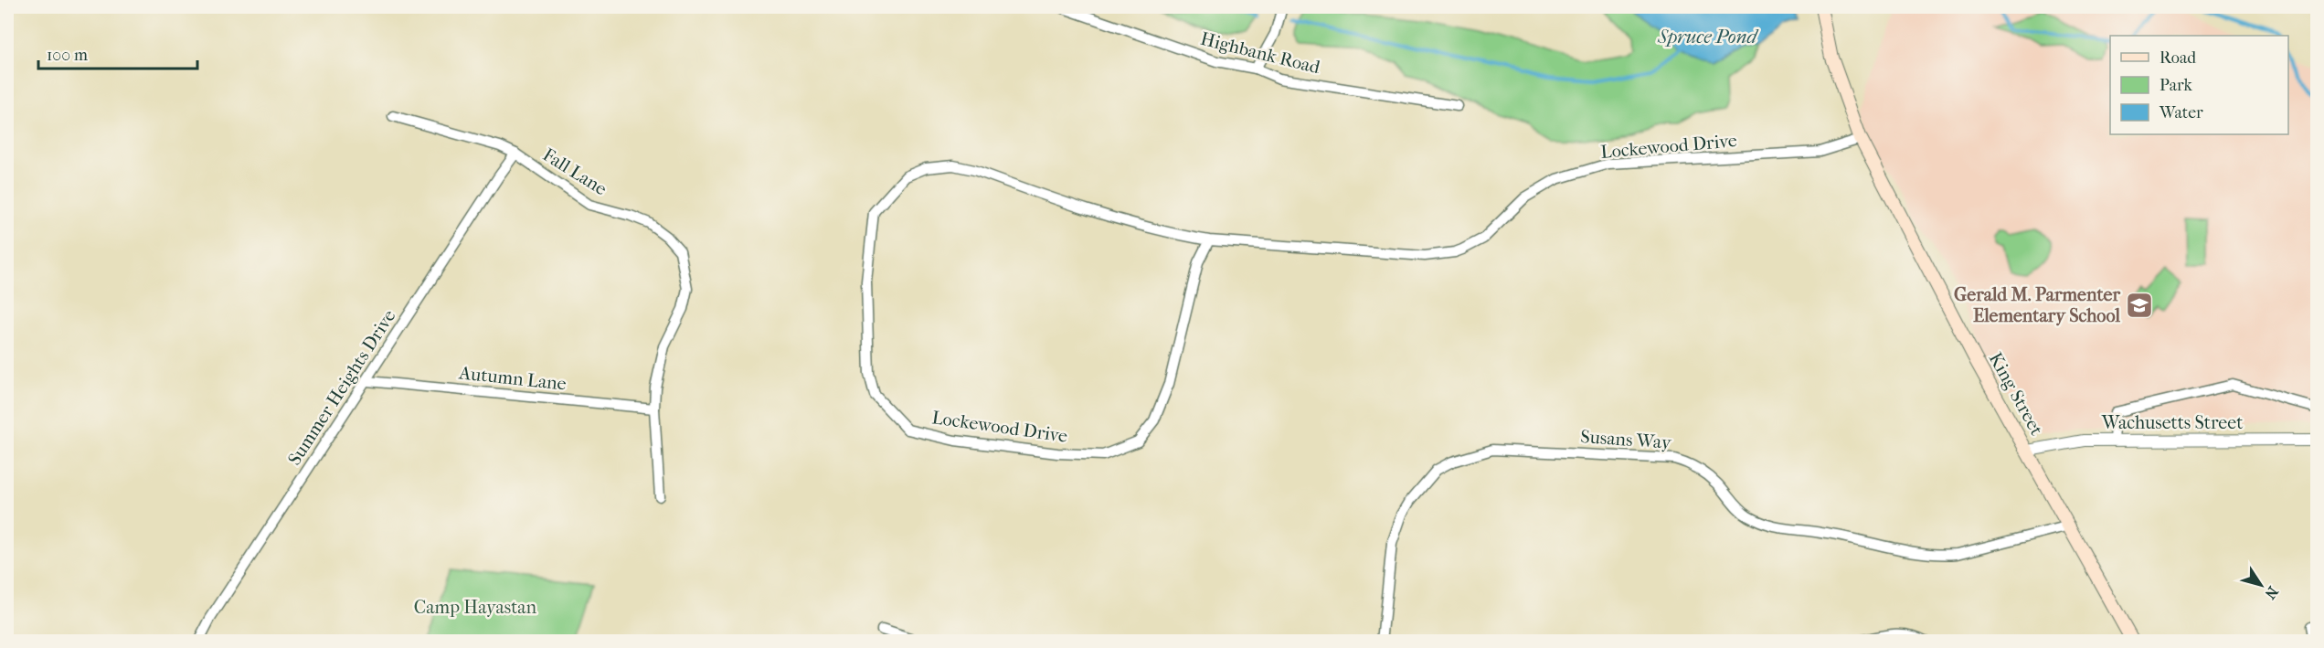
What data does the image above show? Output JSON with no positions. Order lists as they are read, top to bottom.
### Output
{
  "streets": {
    "main road": ["King Street"],
    "street": [
      "Highbank Road",
      "Lockewood Drive",
      "Fall Lane",
      "Autumn Lane",
      "Summer Heights Drive",
      "Wachusetts Street",
      "Susans Way"
    ]
  },
  "crossings": [
    ["Lockewood Drive", "King Street"],
    ["Fall Lane", "Autumn Lane"],
    ["Fall Lane", "Summer Heights Drive"],
    ["Autumn Lane", "Summer Heights Drive"],
    ["King Street", "Wachusetts Street"],
    ["King Street", "Susans Way"]
  ],
  "water": ["Spruce Pond"],
  "parks": ["Camp Hayastan"],
  "places": {
    "school or university": ["Gerald M. Parmenter Elementary School"]
  },
  "legend": ["Road", "Park", "Water"],
  "scale_bar": "100 m",
  "north": "bottom right"
}
